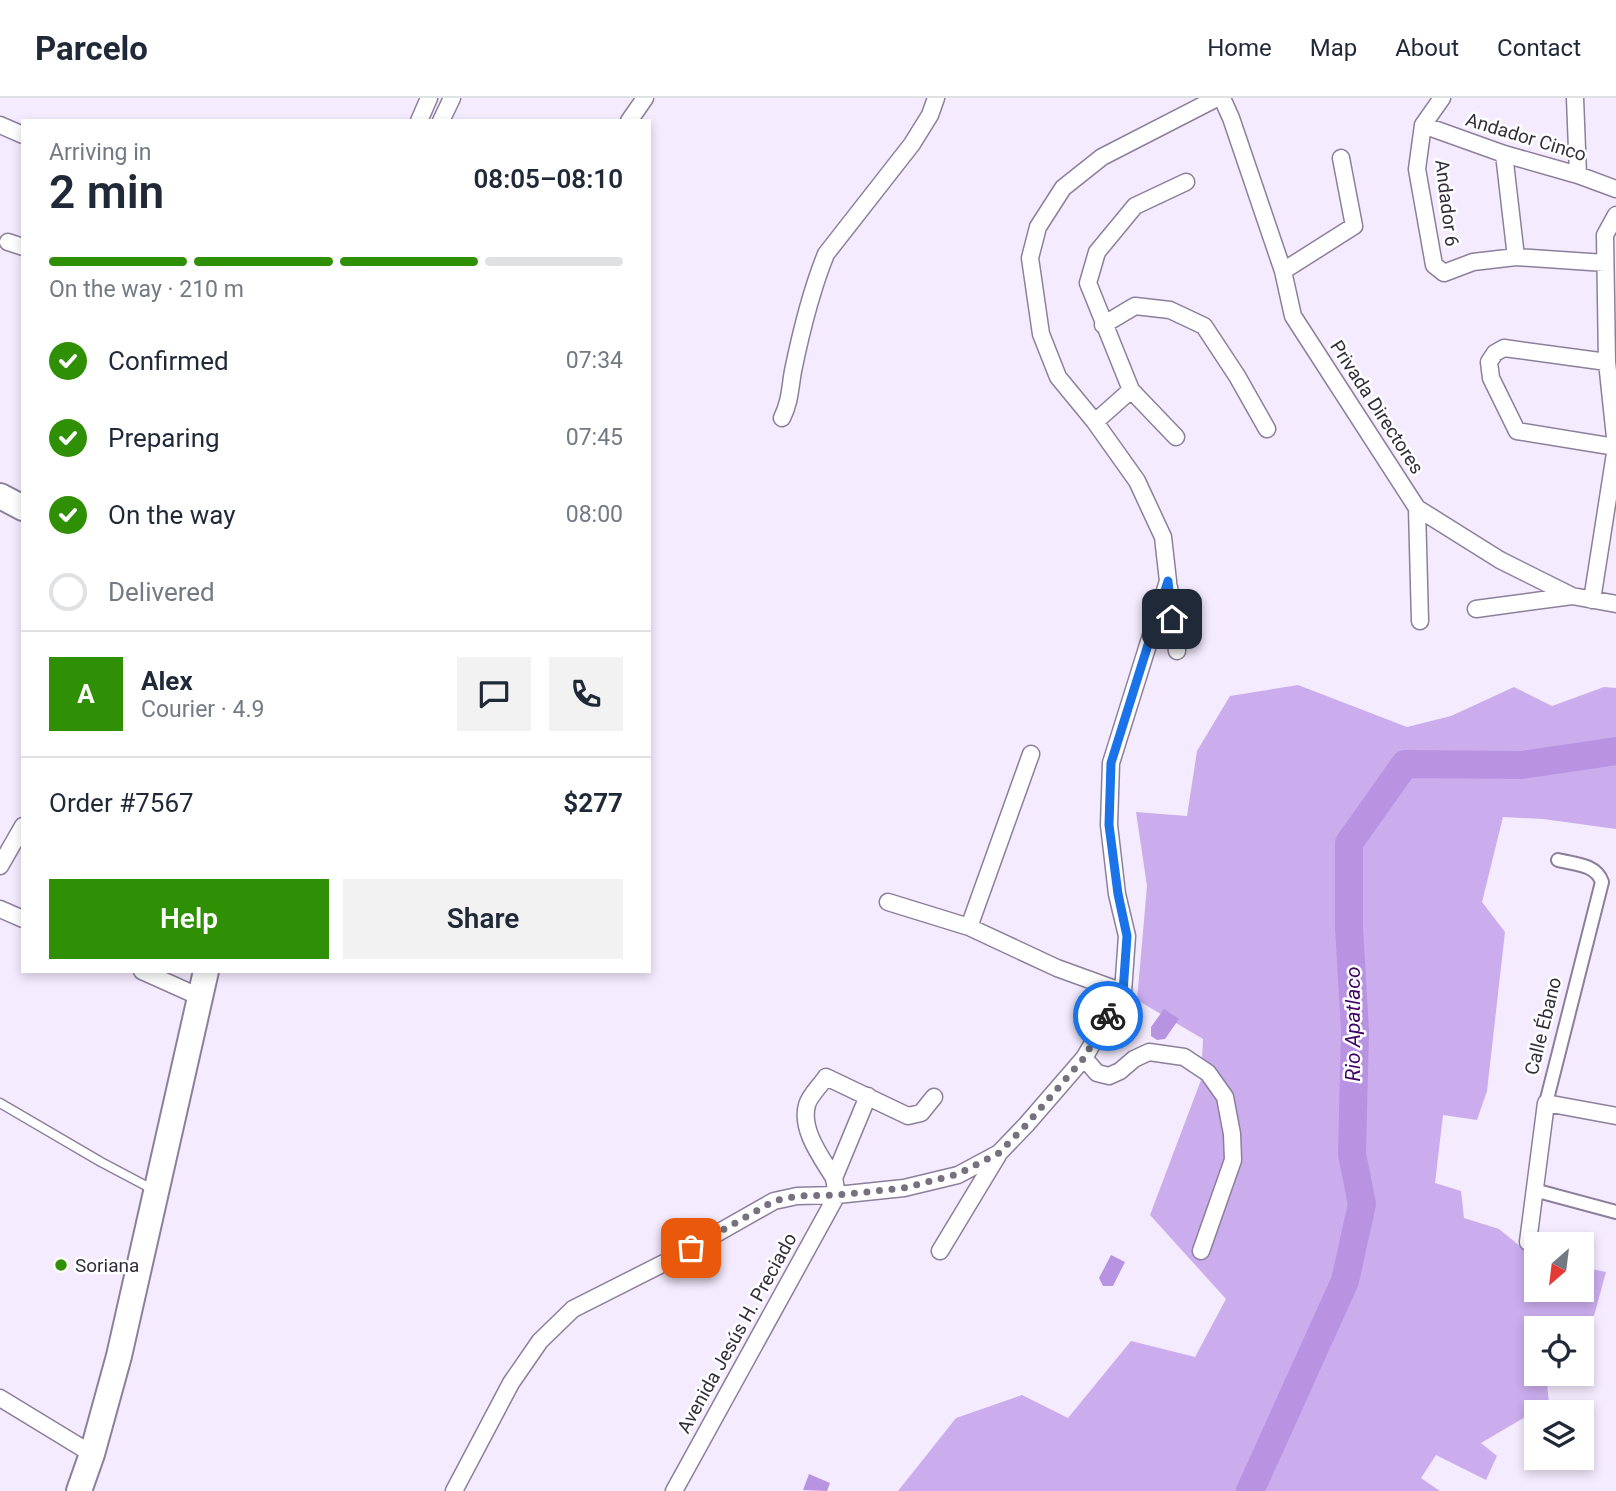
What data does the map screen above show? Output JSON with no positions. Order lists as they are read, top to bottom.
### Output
{
  "streets": {
    "street": [
      "Andador Cinco",
      "Andador 6",
      "Privada Directores",
      "Calle Ébano",
      "Avenida Jesús H. Preciado"
    ]
  },
  "crossings": [
    ["Andador Cinco", "Andador 6"]
  ],
  "water": ["Rio Apatlaco"],
  "places": ["Soriana"],
  "north": "bottom left",
  "page": {
    "header": "Parcelo",
    "nav": [
      "Home",
      "Map",
      "About",
      "Contact"
    ],
    "heading": ["2 min", "Arriving in", "08:05–08:10"],
    "panel": [
      "Alex",
      "Courier · 4.9",
      "Order #7567",
      "$277"
    ],
    "bar": "On the way · 210 m",
    "list": [
      ["Confirmed", "07:34"],
      ["Preparing", "07:45"],
      ["On the way", "08:00"],
      "Delivered"
    ],
    "round": "A",
    "buttons": ["Help", "Share"]
  }
}
